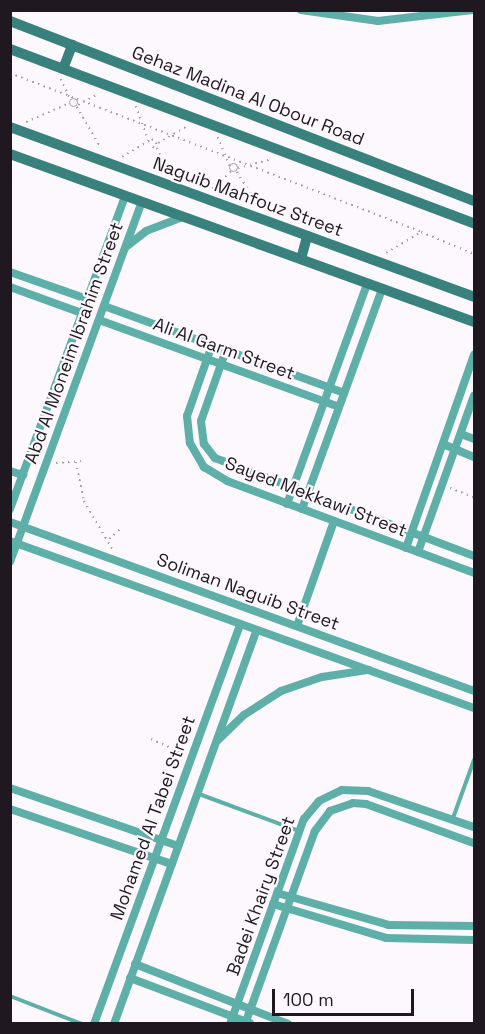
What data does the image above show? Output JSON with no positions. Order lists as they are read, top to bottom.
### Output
{
  "streets": {
    "main road": ["Gehaz Madina Al Obour Road", "Naguib Mahfouz Street"],
    "street": [
      "Abd Al Moneim Ibrahim Street",
      "Ali Al Garm Street",
      "Sayed Mekkawi Street",
      "Soliman Naguib Street",
      "Mohamed Al Tabei Street",
      "Badei Khairy Street"
    ]
  },
  "crossings": [
    ["Abd Al Moneim Ibrahim Street", "Ali Al Garm Street"],
    ["Abd Al Moneim Ibrahim Street", "Soliman Naguib Street"],
    ["Ali Al Garm Street", "Sayed Mekkawi Street"],
    ["Soliman Naguib Street", "Mohamed Al Tabei Street"]
  ],
  "scale_bar": "100 m"
}
